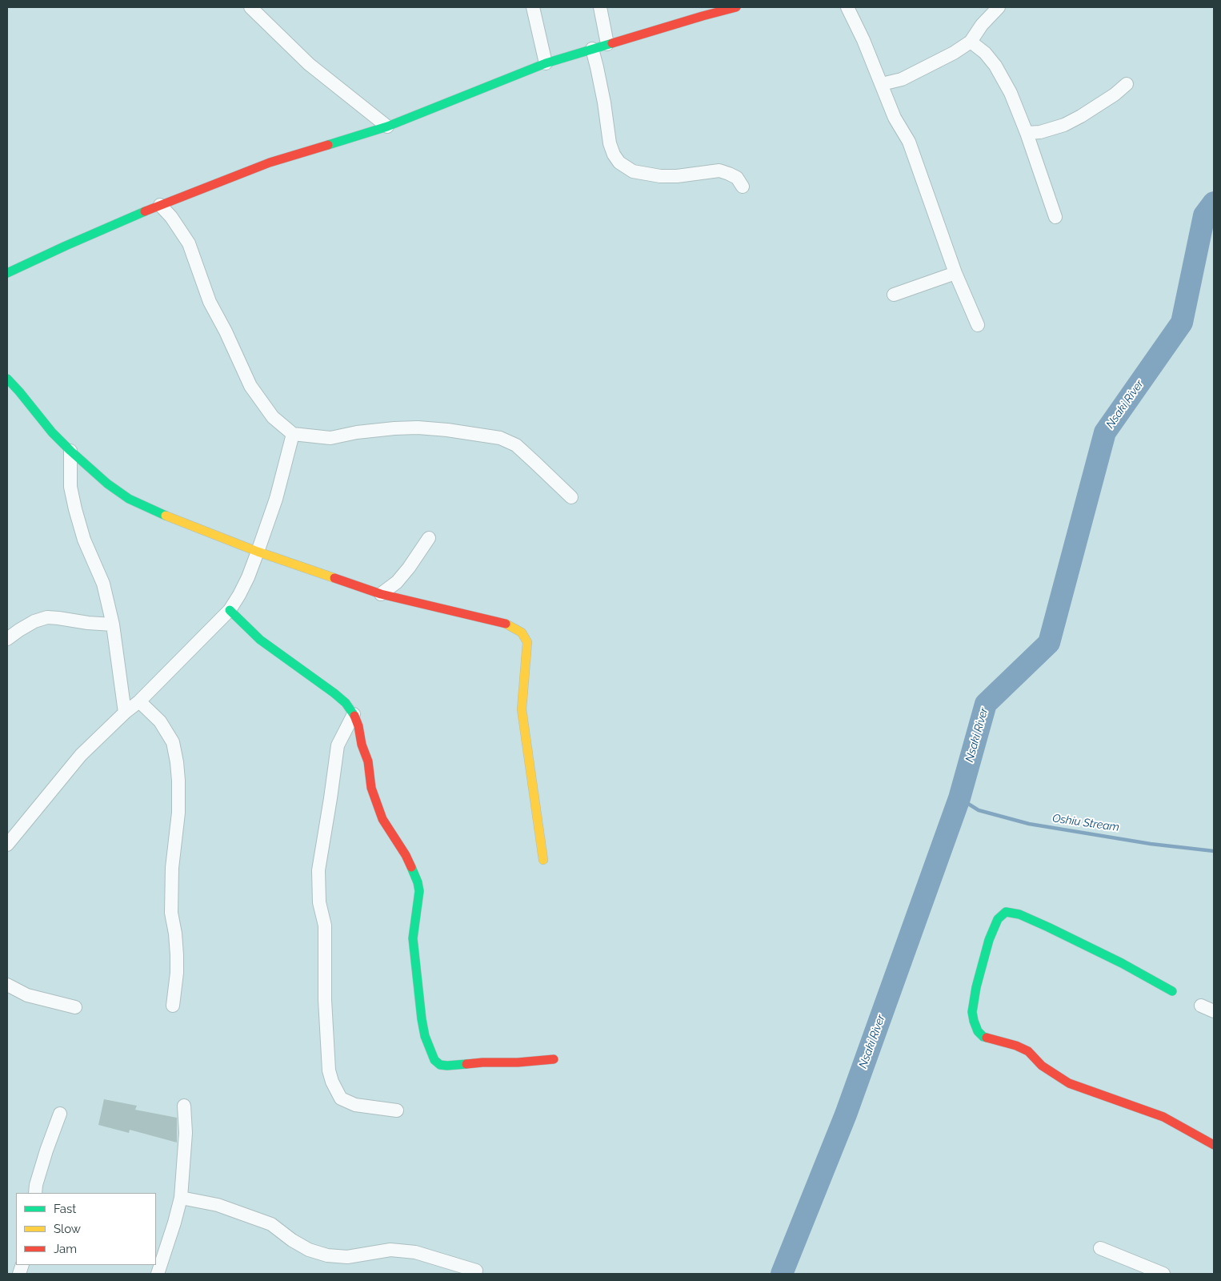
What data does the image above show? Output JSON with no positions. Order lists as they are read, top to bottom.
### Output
{
  "water": ["Nsaki River", "Oshiu Stream"],
  "legend": ["Fast", "Slow", "Jam"]
}
